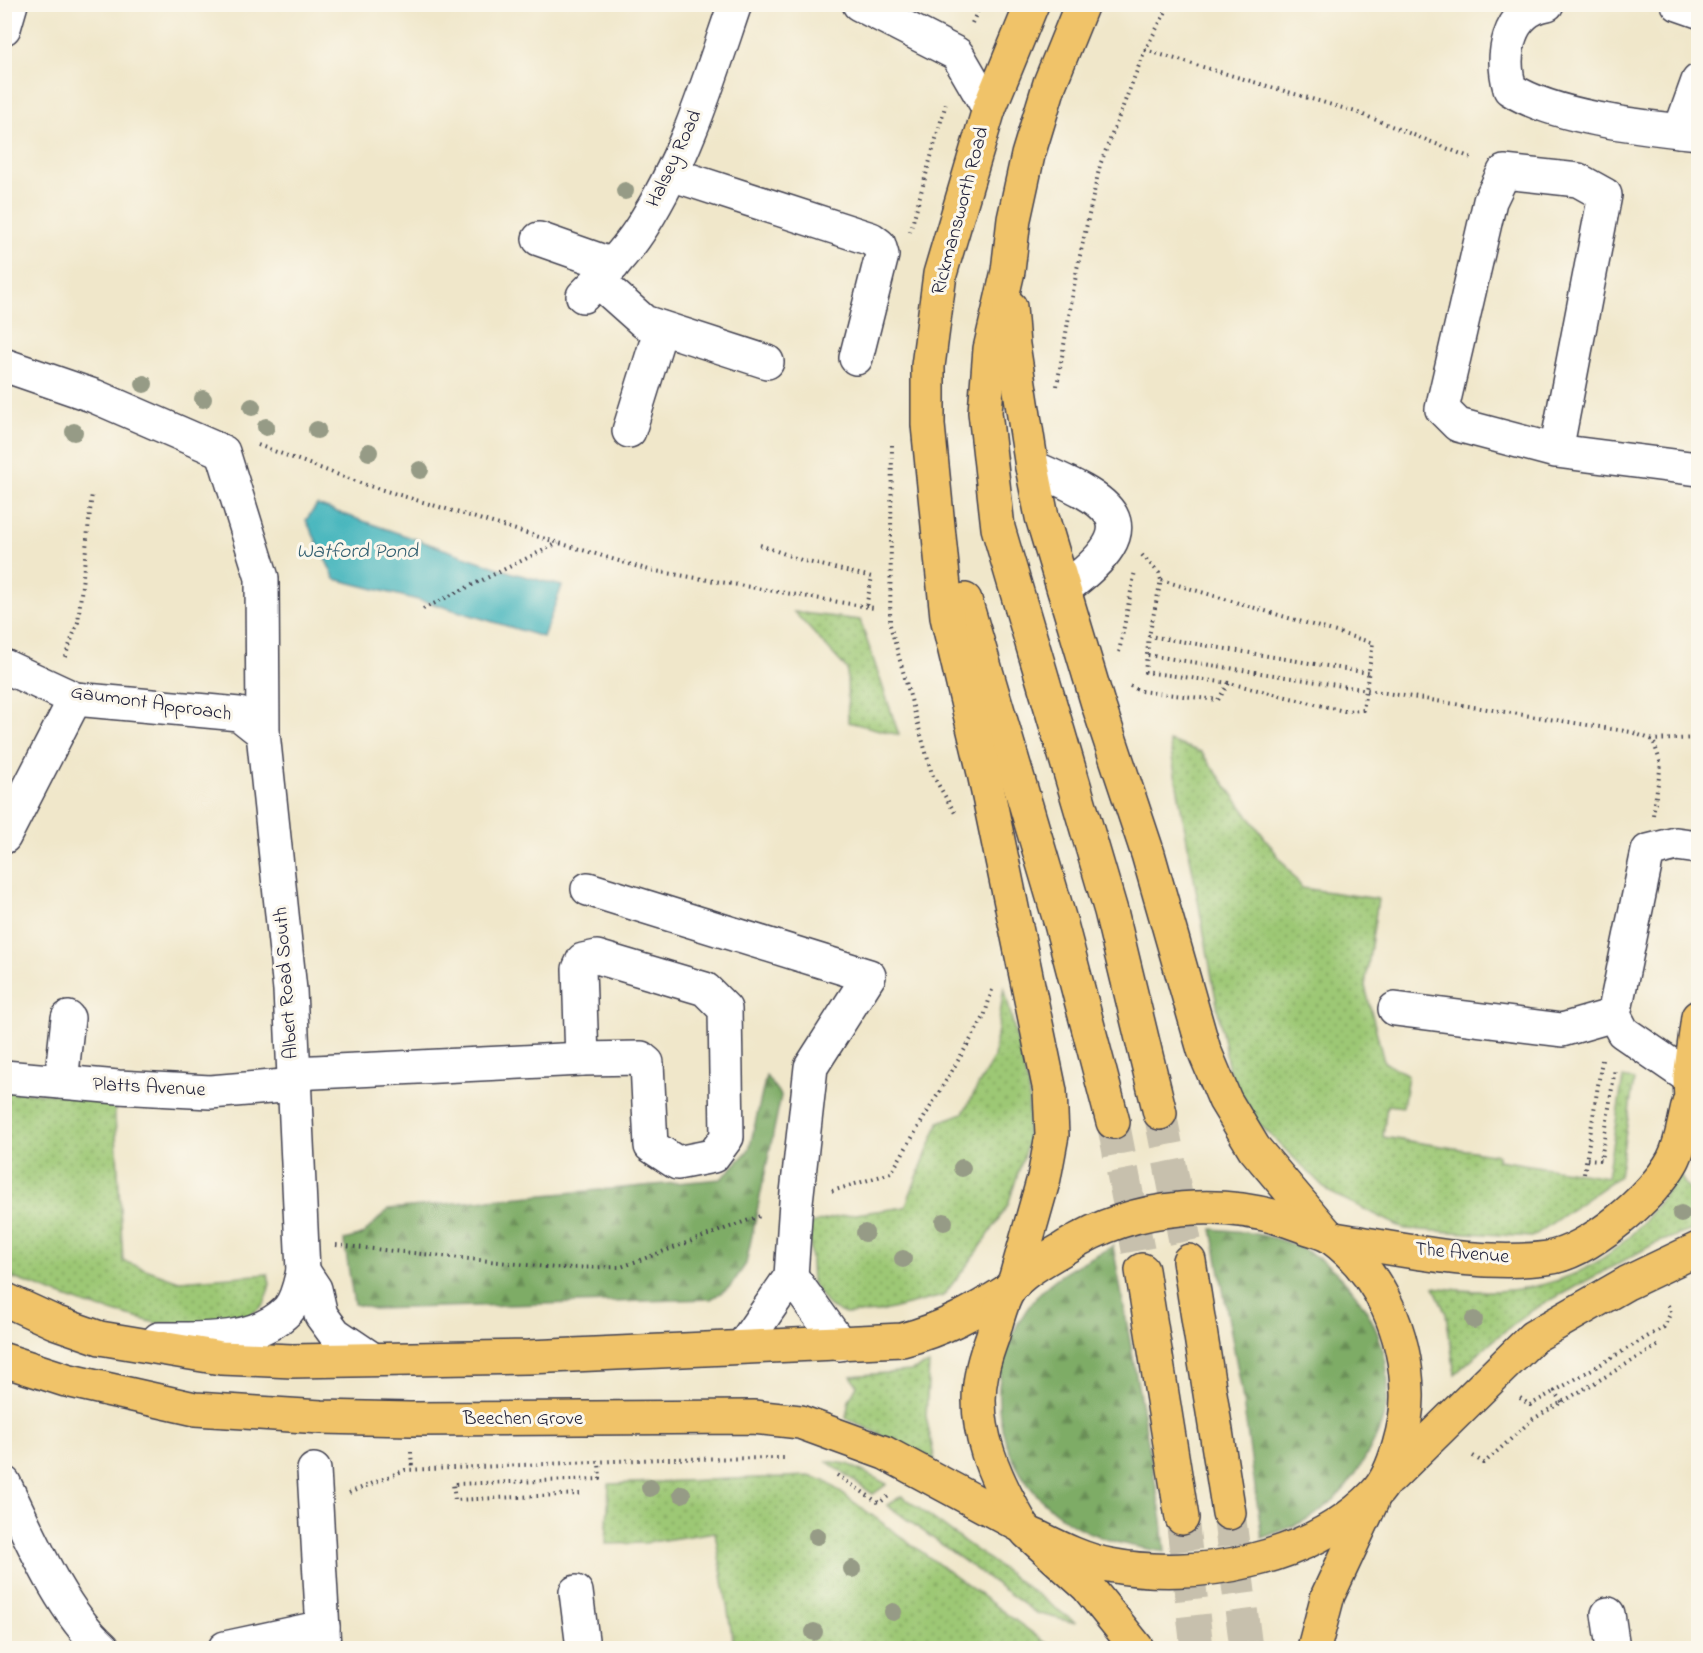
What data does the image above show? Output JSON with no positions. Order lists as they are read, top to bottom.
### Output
{
  "streets": {
    "main road": ["Rickmansworth Road", "The Avenue", "Beechen Grove"],
    "street": [
      "Halsey Road",
      "Gaumont Approach",
      "Albert Road South",
      "Platts Avenue"
    ]
  },
  "crossings": [
    ["Gaumont Approach", "Albert Road South"],
    ["Albert Road South", "Platts Avenue"]
  ],
  "water": ["Watford Pond"]
}
